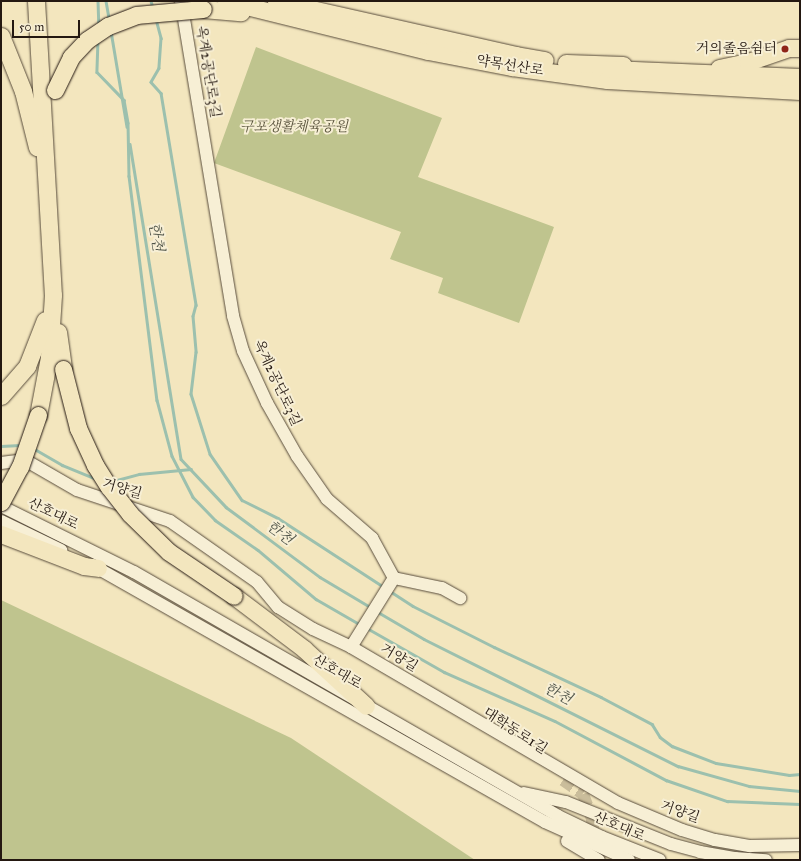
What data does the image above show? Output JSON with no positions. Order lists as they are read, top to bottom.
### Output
{
  "streets": {
    "highway": ["약목선산로"],
    "street": [
      "옥계2공단로3길",
      "거양길",
      "산호대로",
      "대학동로1길"
    ]
  },
  "crossings": [
    ["거양길", "대학동로1길"]
  ],
  "water": ["한천"],
  "parks": ["구포생활체육공원"],
  "places": ["거의졸음쉼터"],
  "scale_bar": "50 m"
}
